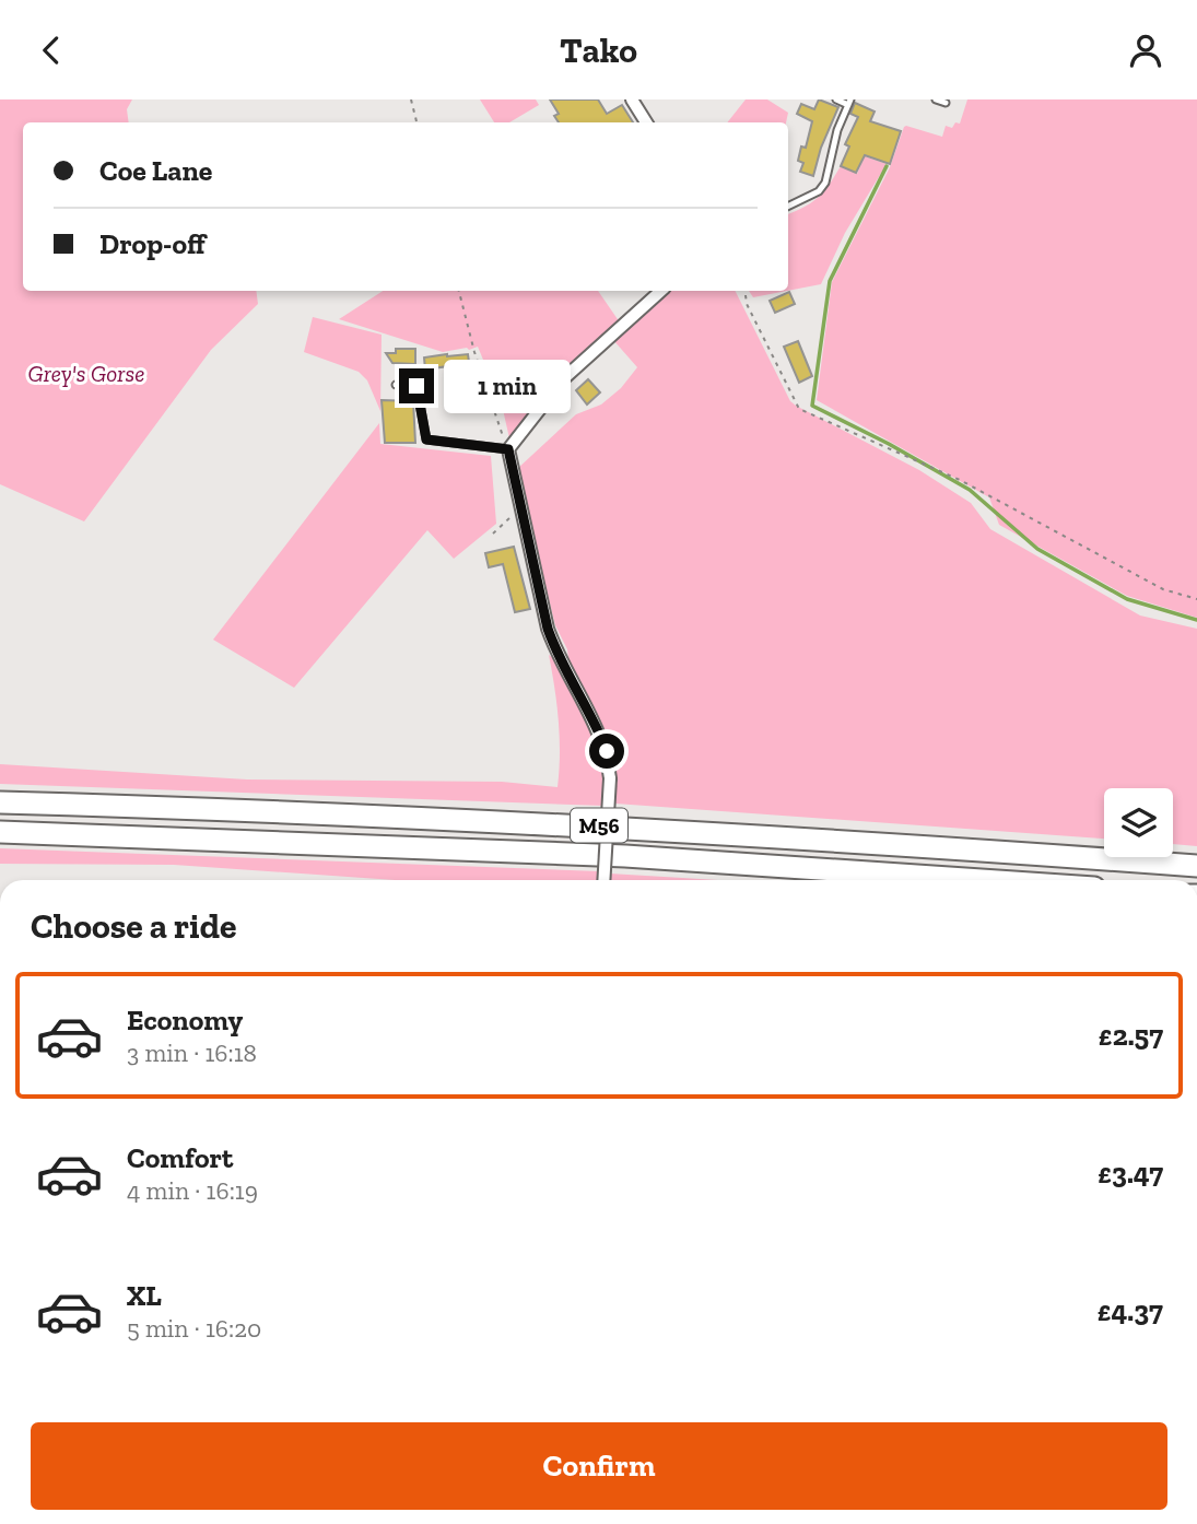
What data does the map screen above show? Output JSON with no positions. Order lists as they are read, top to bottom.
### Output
{
  "streets": {
    "highway": ["M56"]
  },
  "parks": ["Grey's Gorse"],
  "page": {
    "header": "Tako",
    "banner": ["Coe Lane", "Drop-off"],
    "bubble": "1 min",
    "heading": "Choose a ride",
    "list": [
      {
        "name": "Economy",
        "note": "3 min · 16:18",
        "value": "£2.57"
      },
      {
        "name": "Comfort",
        "note": "4 min · 16:19",
        "value": "£3.47"
      },
      {
        "name": "XL",
        "note": "5 min · 16:20",
        "value": "£4.37"
      }
    ],
    "buttons": "Confirm"
  }
}
